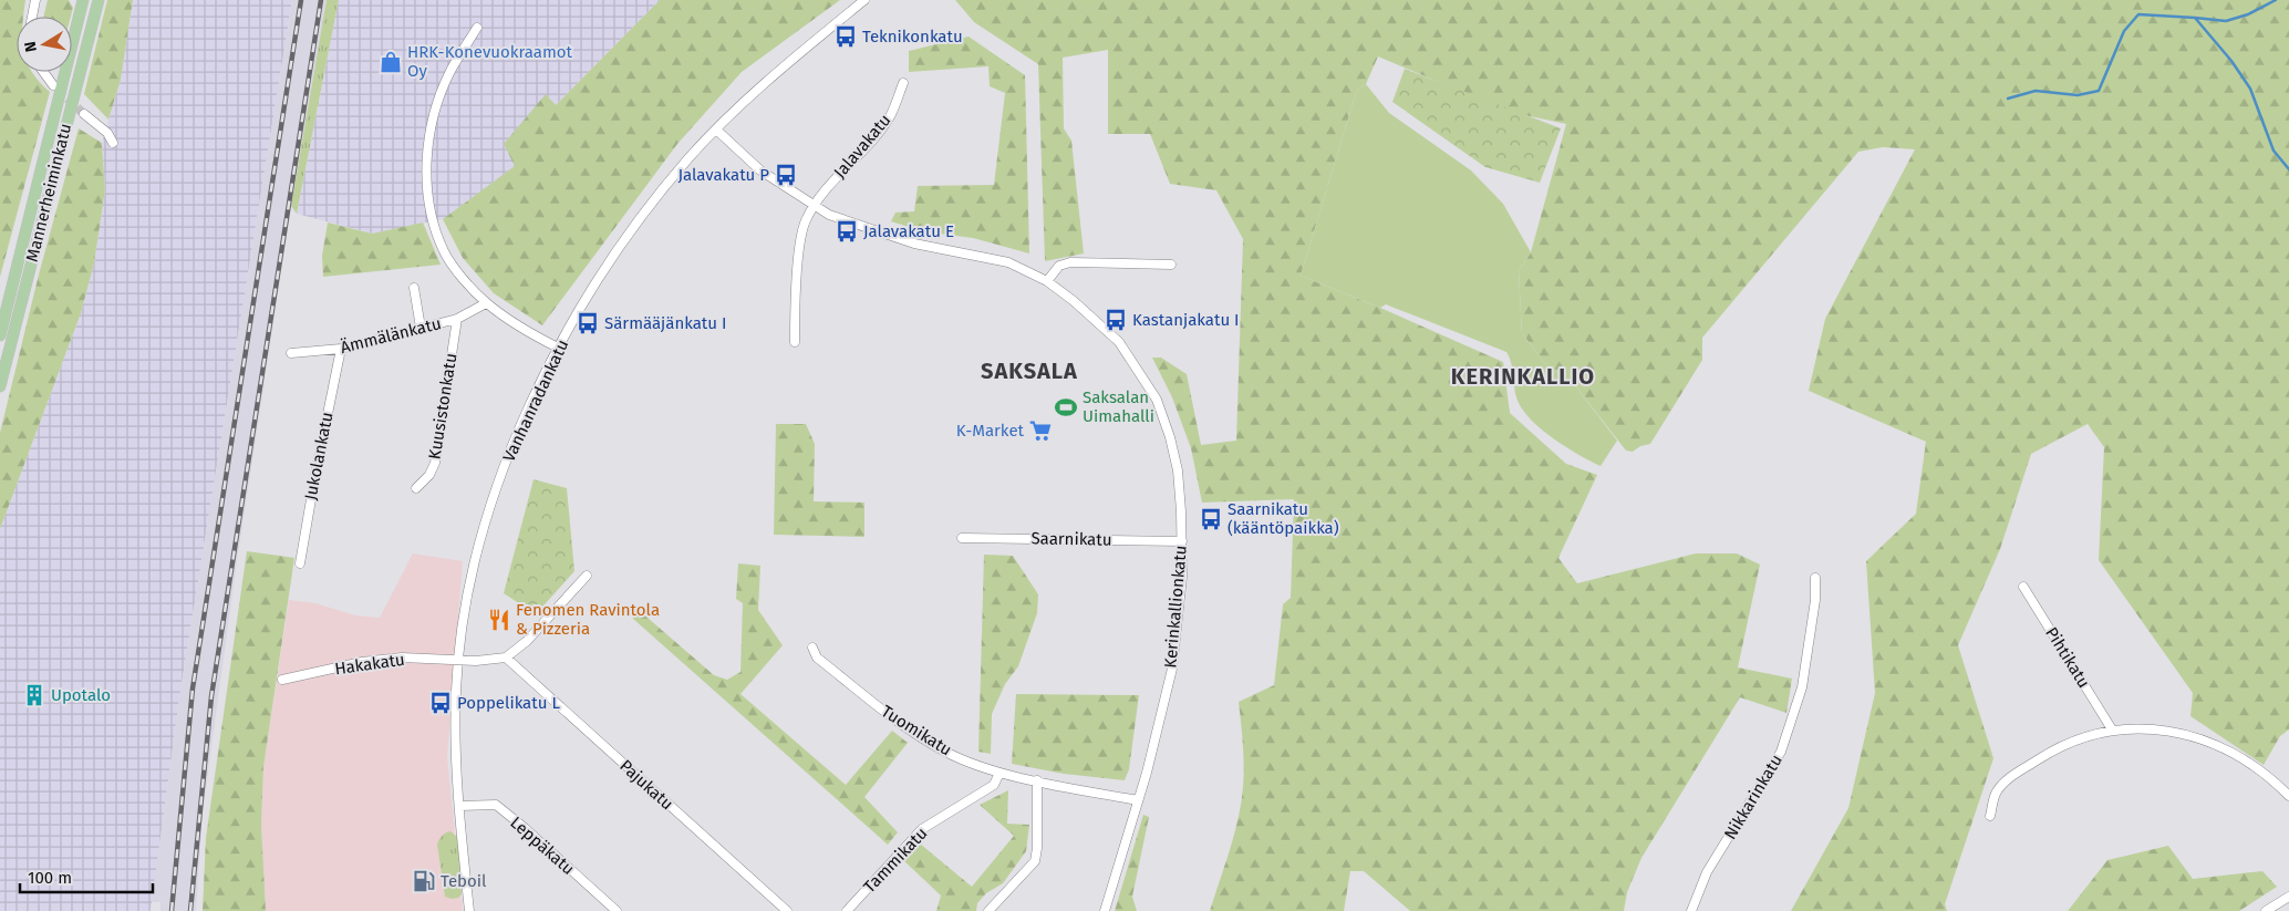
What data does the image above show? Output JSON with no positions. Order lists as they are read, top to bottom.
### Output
{
  "streets": {
    "main road": ["Mannerheiminkatu"],
    "street": [
      "Jalavakatu",
      "Ämmälänkatu",
      "Vanhanradankatu",
      "Kuusistonkatu",
      "Jukolankatu",
      "Saarnikatu",
      "Kerinkallionkatu",
      "Pihtikatu",
      "Hakakatu",
      "Tuomikatu",
      "Pajukatu",
      "Nikkarinkatu",
      "Leppäkatu",
      "Tammikatu"
    ]
  },
  "crossings": [
    ["Jalavakatu", "Kerinkallionkatu"],
    ["Ämmälänkatu", "Kuusistonkatu"],
    ["Ämmälänkatu", "Jukolankatu"],
    ["Vanhanradankatu", "Kerinkallionkatu"],
    ["Vanhanradankatu", "Hakakatu"],
    ["Vanhanradankatu", "Leppäkatu"],
    ["Saarnikatu", "Kerinkallionkatu"],
    ["Kerinkallionkatu", "Tuomikatu"],
    ["Hakakatu", "Pajukatu"],
    ["Tuomikatu", "Tammikatu"]
  ],
  "districts": ["SAKSALA", "KERINKALLIO"],
  "places": {
    "bus stop": [
      "Teknikonkatu",
      "Jalavakatu P",
      "Jalavakatu E",
      "Kastanjakatu I",
      "Särmääjänkatu I",
      "Saarnikatu (kääntöpaikka)",
      "Poppelikatu L"
    ],
    "shop": ["HRK-Konevuokraamot Oy"],
    "sports": ["Saksalan Uimahalli"],
    "supermarket": ["K-Market"],
    "restaurant": ["Fenomen Ravintola & Pizzeria"],
    "building": ["Upotalo"],
    "fuel station": ["Teboil"]
  },
  "scale_bar": "100 m",
  "north": "left"
}
